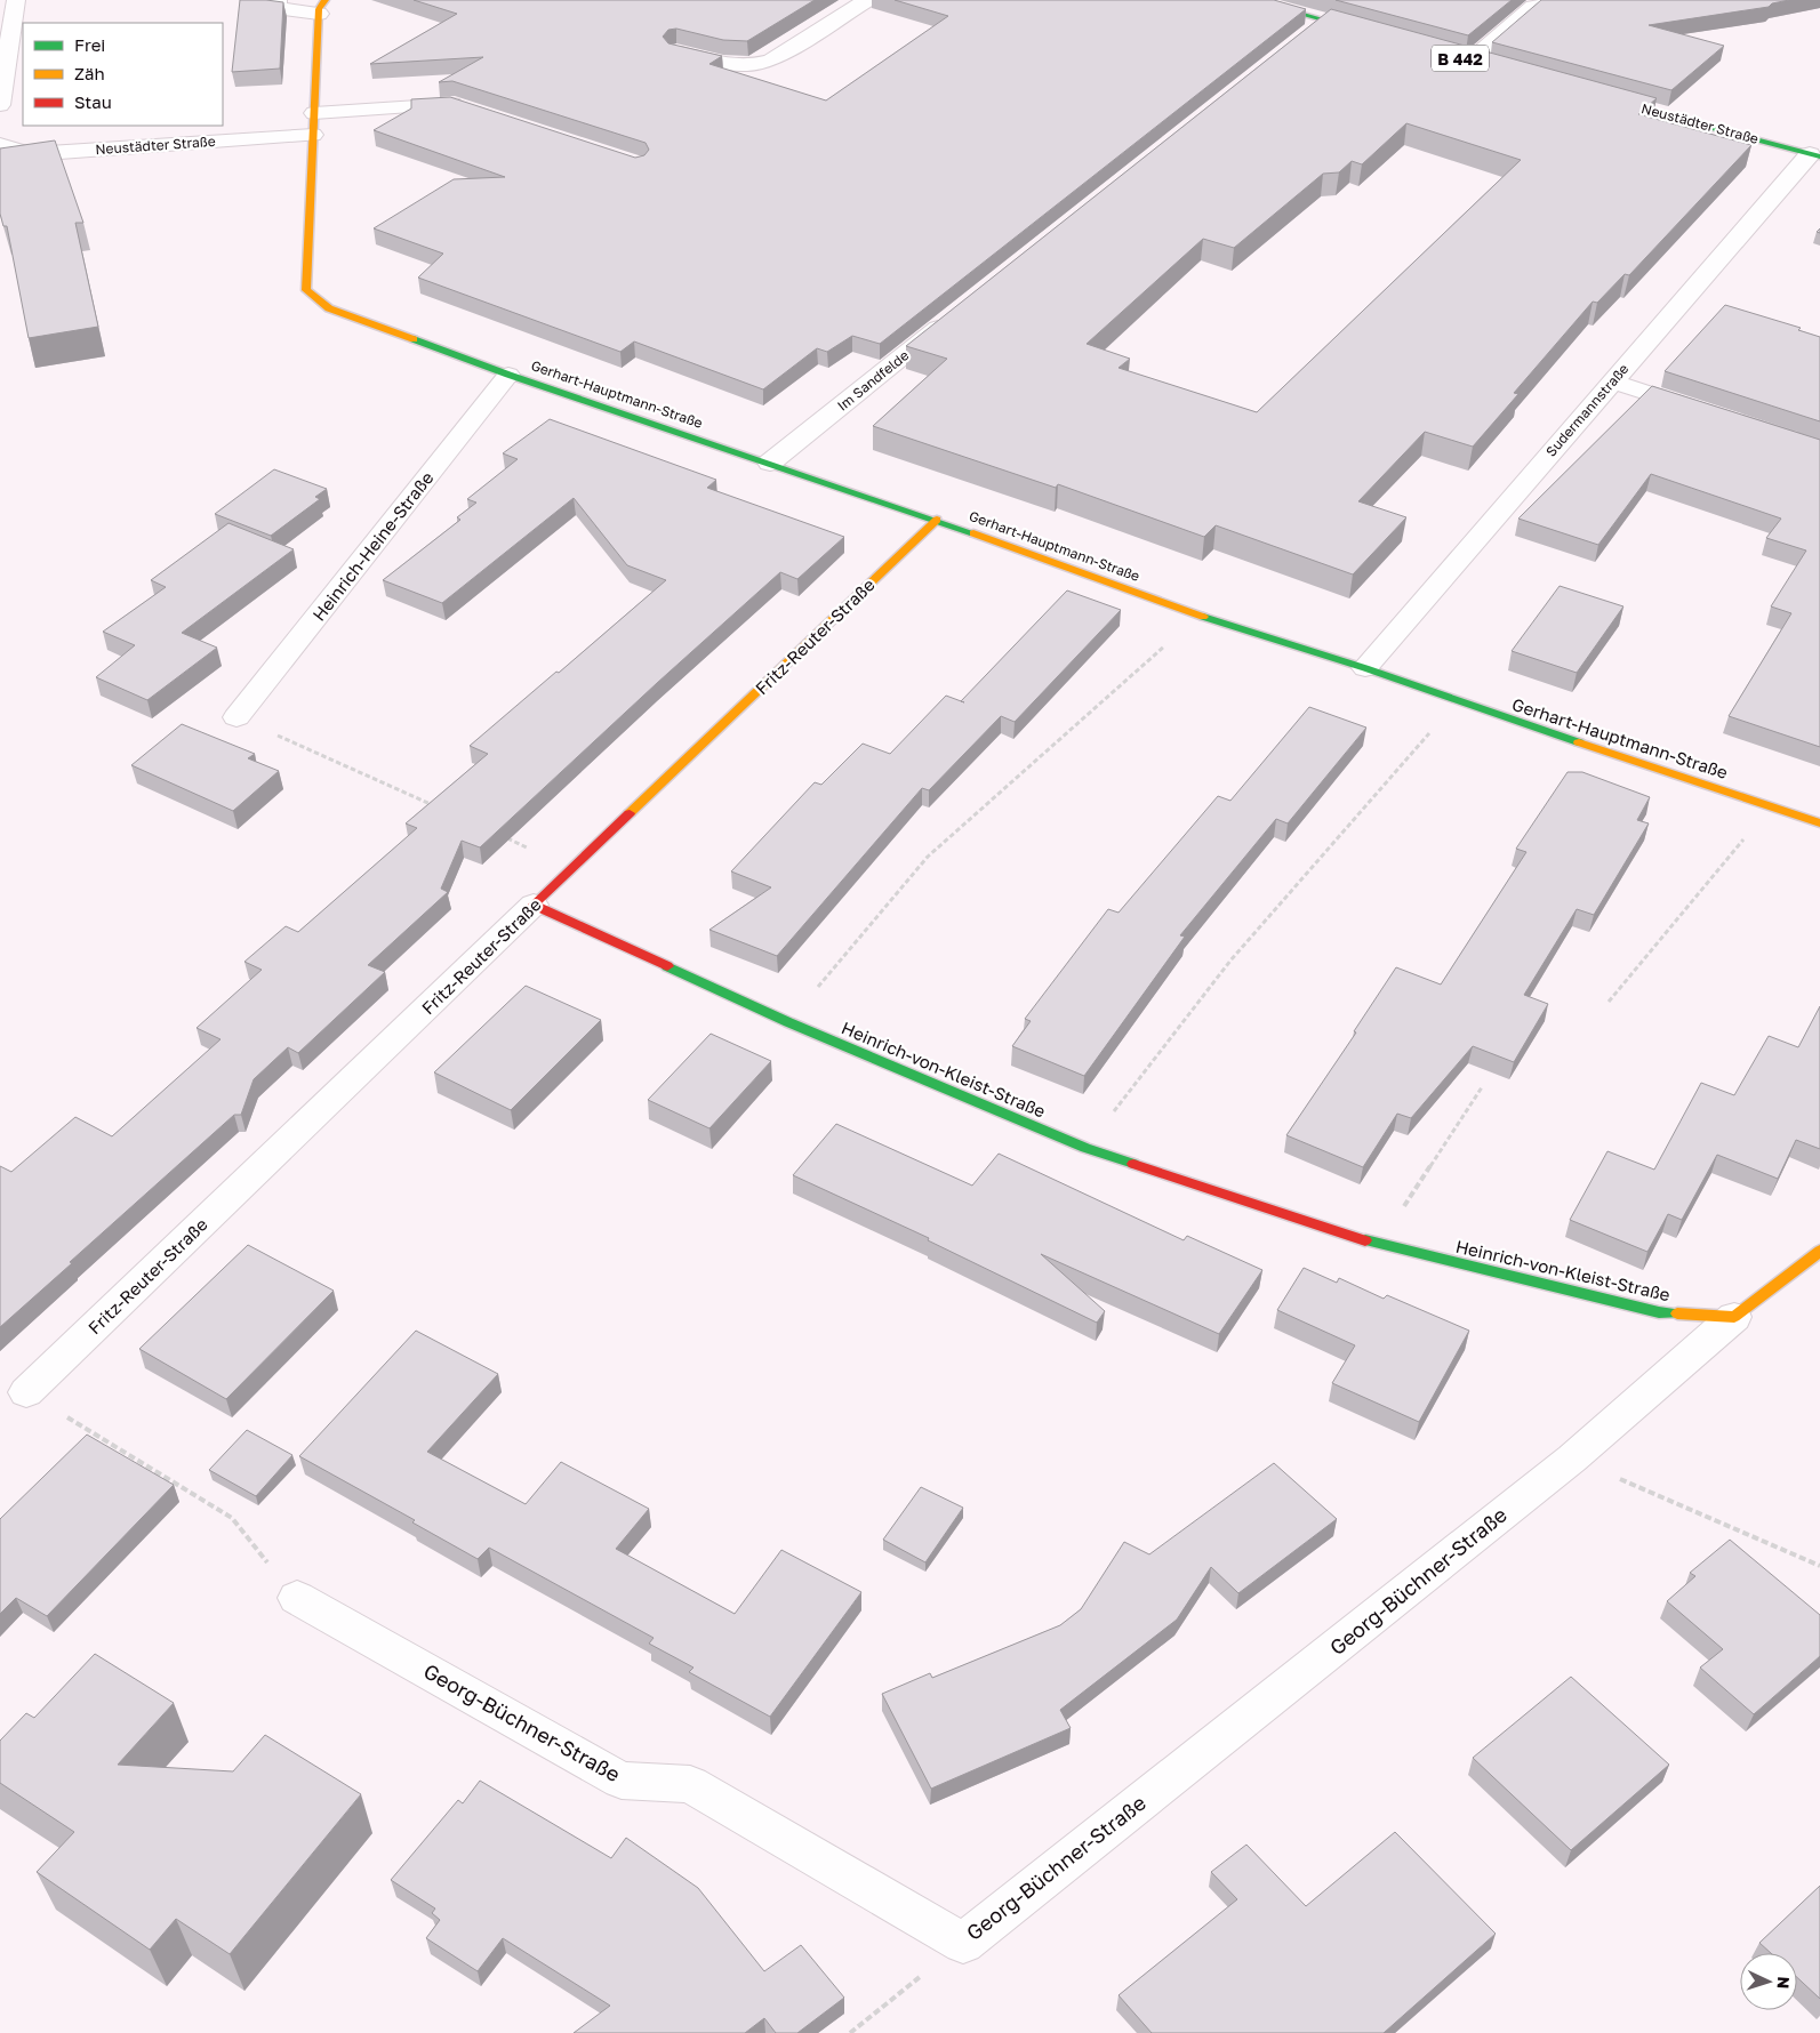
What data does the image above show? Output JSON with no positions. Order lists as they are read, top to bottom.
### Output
{
  "streets": {
    "street": [
      "Neustädter Straße",
      "Im Sandfelde",
      "Gerhart-Hauptmann-Straße",
      "Sudermannstraße",
      "Heinrich-Heine-Straße",
      "Fritz-Reuter-Straße",
      "Heinrich-von-Kleist-Straße",
      "Georg-Büchner-Straße"
    ]
  },
  "crossings": [
    ["Neustädter Straße", "Gerhart-Hauptmann-Straße"],
    ["Neustädter Straße", "Sudermannstraße"],
    ["Im Sandfelde", "Gerhart-Hauptmann-Straße"],
    ["Gerhart-Hauptmann-Straße", "Sudermannstraße"],
    ["Gerhart-Hauptmann-Straße", "Heinrich-Heine-Straße"],
    ["Gerhart-Hauptmann-Straße", "Fritz-Reuter-Straße"],
    ["Fritz-Reuter-Straße", "Heinrich-von-Kleist-Straße"],
    ["Heinrich-von-Kleist-Straße", "Georg-Büchner-Straße"]
  ],
  "legend": ["Frei", "Zäh", "Stau"],
  "north": "right"
}
